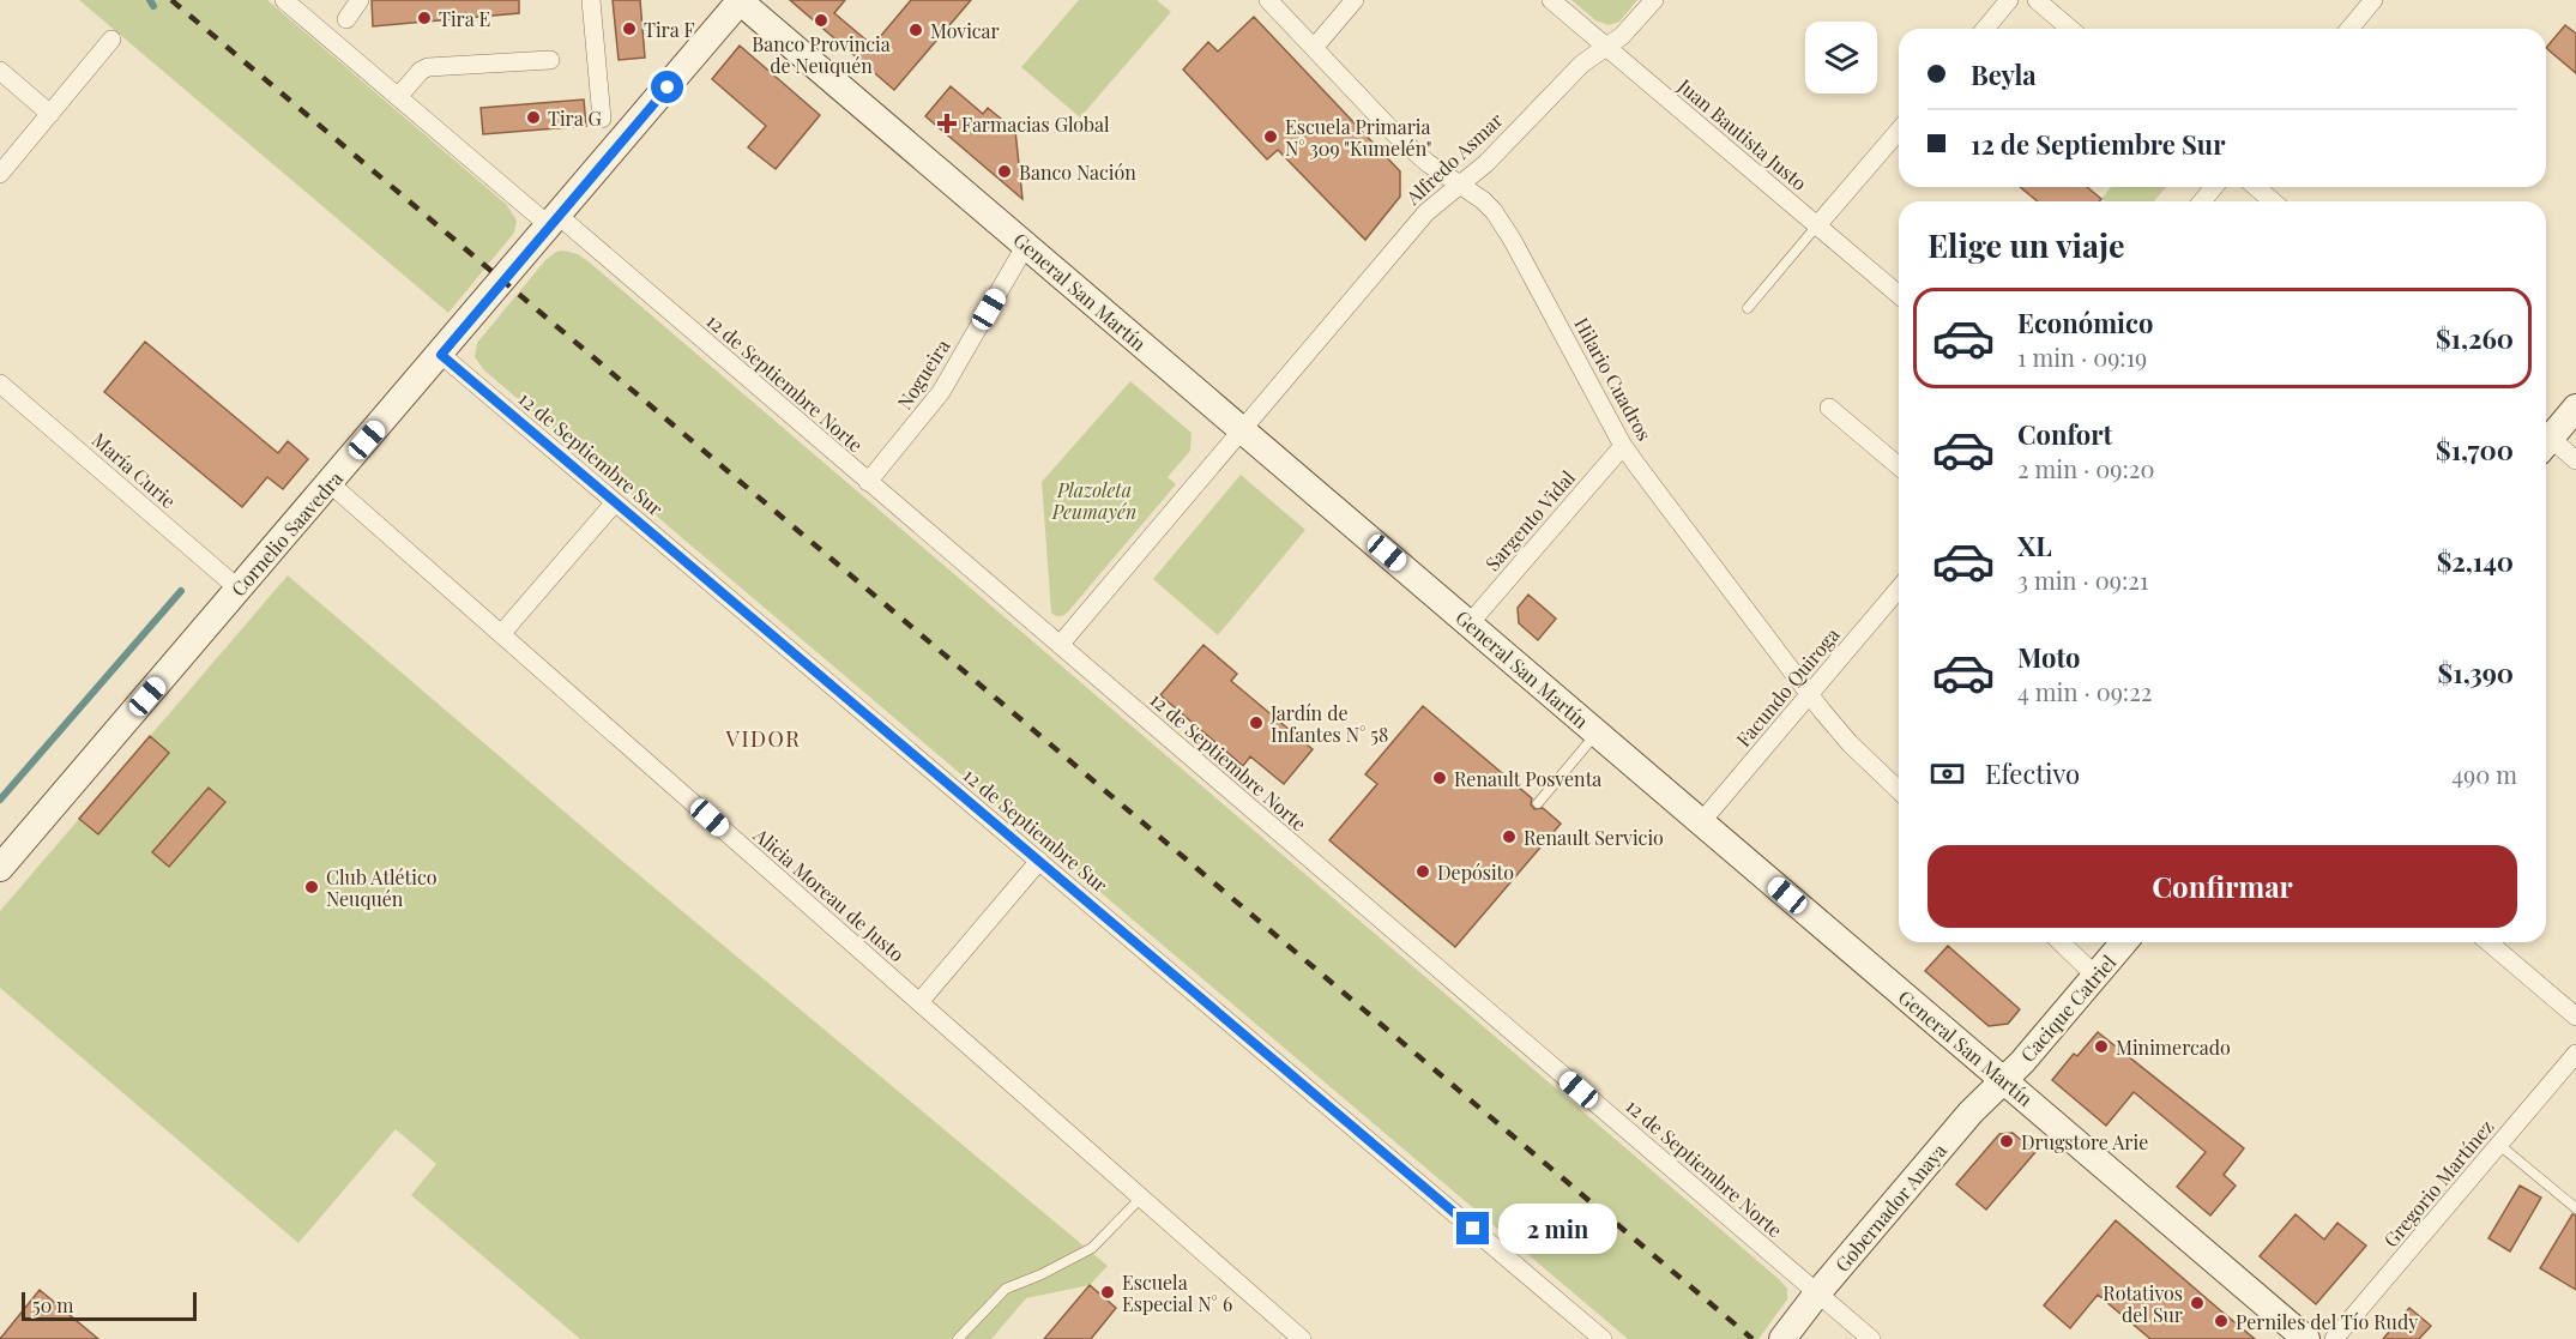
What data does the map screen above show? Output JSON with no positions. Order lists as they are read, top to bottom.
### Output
{
  "streets": {
    "main road": [
      "General San Martín",
      "Cornelio Saavedra",
      "Cacique Catriel",
      "Gobernador Anaya"
    ],
    "street": [
      "Juan Bautista Justo",
      "Alfredo Asmar",
      "Nogueira",
      "Hilario Cuadros",
      "12 de Septiembre Norte",
      "12 de Septiembre Sur",
      "María Curie",
      "Sargento Vidal",
      "Facundo Quiroga",
      "Alicia Moreau de Justo",
      "Gregorio Martínez"
    ]
  },
  "crossings": [
    ["Juan Bautista Justo", "Alfredo Asmar"],
    ["Alfredo Asmar", "General San Martín"],
    ["Alfredo Asmar", "Hilario Cuadros"],
    ["Alfredo Asmar", "12 de Septiembre Norte"],
    ["General San Martín", "Nogueira"],
    ["General San Martín", "Sargento Vidal"],
    ["General San Martín", "Cornelio Saavedra"],
    ["General San Martín", "Facundo Quiroga"],
    ["General San Martín", "Cacique Catriel"],
    ["General San Martín", "Gobernador Anaya"],
    ["Nogueira", "12 de Septiembre Norte"],
    ["Hilario Cuadros", "Sargento Vidal"],
    ["Hilario Cuadros", "Facundo Quiroga"],
    ["12 de Septiembre Norte", "Cornelio Saavedra"],
    ["12 de Septiembre Norte", "Gobernador Anaya"],
    ["12 de Septiembre Sur", "Cornelio Saavedra"],
    ["María Curie", "Cornelio Saavedra"],
    ["Cornelio Saavedra", "Alicia Moreau de Justo"],
    ["Cacique Catriel", "Gobernador Anaya"]
  ],
  "districts": ["VIDOR"],
  "parks": ["Plazoleta Peumayén"],
  "places": {
    "other": [
      "Tira E",
      "Banco Provincia de Neuquén",
      "Tira F",
      "Movicar",
      "Tira G",
      "Escuela Primaria N° 309 \"Kumelén\"",
      "Banco Nación",
      "Jardín de Infantes N° 58",
      "Renault Posventa",
      "Renault Servicio",
      "Depósito",
      "Club Atlético Neuquén",
      "Minimercado",
      "Drugstore Arie",
      "Escuela Especial N° 6",
      "Rotativos del Sur",
      "Perniles del Tío Rudy"
    ],
    "health": ["Farmacias Global"]
  },
  "scale_bar": "50 m",
  "page": {
    "banner": ["Beyla", "12 de Septiembre Sur"],
    "heading": "Elige un viaje",
    "list": [
      {
        "name": "Económico",
        "note": "1 min · 09:19",
        "value": "$1,260"
      },
      {
        "name": "Confort",
        "note": "2 min · 09:20",
        "value": "$1,700"
      },
      {
        "name": "XL",
        "note": "3 min · 09:21",
        "value": "$2,140"
      },
      {
        "name": "Moto",
        "note": "4 min · 09:22",
        "value": "$1,390"
      }
    ],
    "pay": ["Efectivo", "490 m"],
    "buttons": "Confirmar",
    "bubble": "2 min",
    "scale": "50 m"
  }
}
